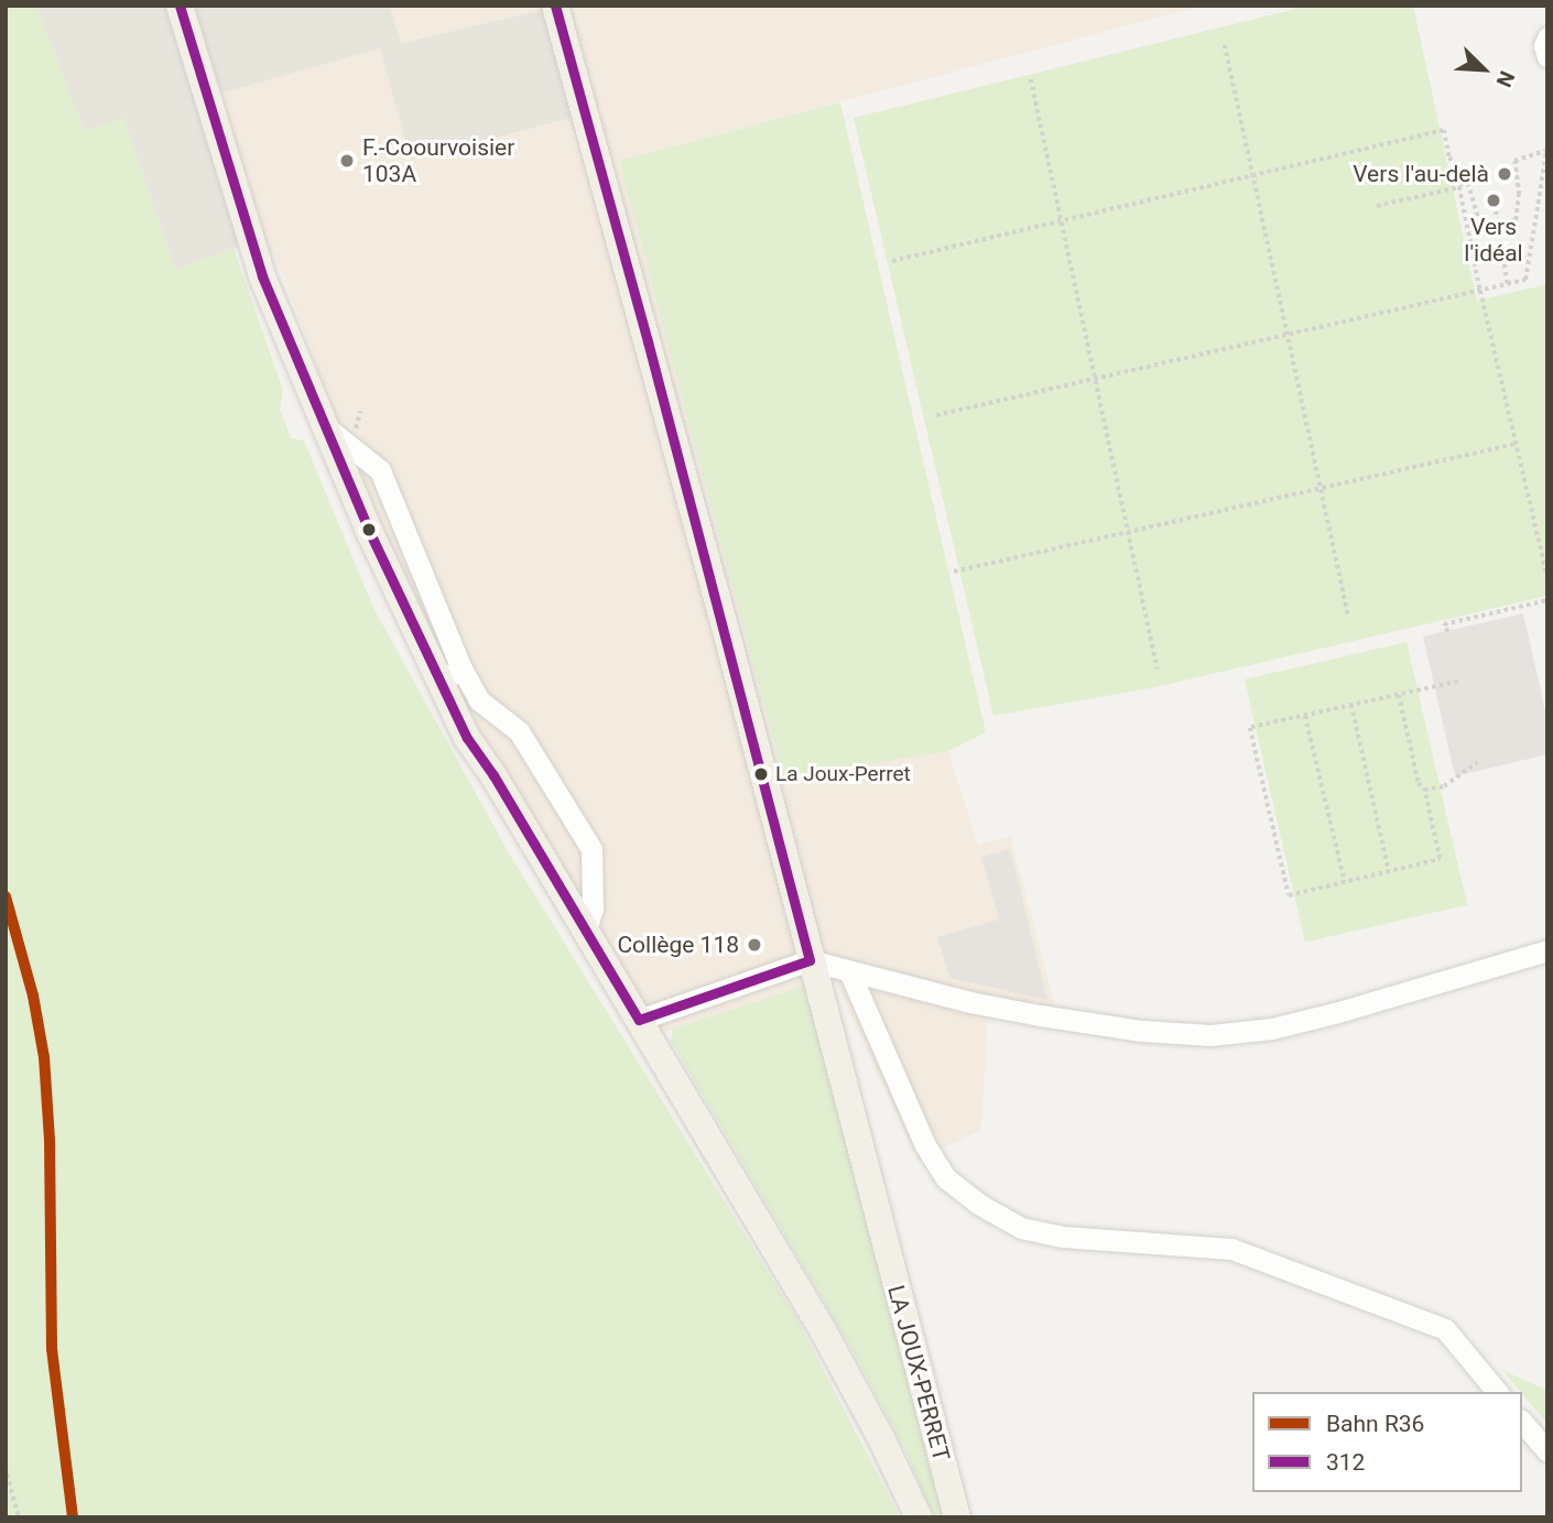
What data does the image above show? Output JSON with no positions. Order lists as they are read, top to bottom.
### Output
{
  "streets": {
    "main road": ["LA JOUX-PERRET"]
  },
  "places": [
    "F.-Coourvoisier 103A",
    "Vers l'au-delà",
    "Vers l'idéal",
    "La Joux-Perret",
    "Collège 118"
  ],
  "lines": ["transit line 312", "rail line R36"],
  "legend": ["Bahn R36", "312"],
  "north": "bottom right"
}
